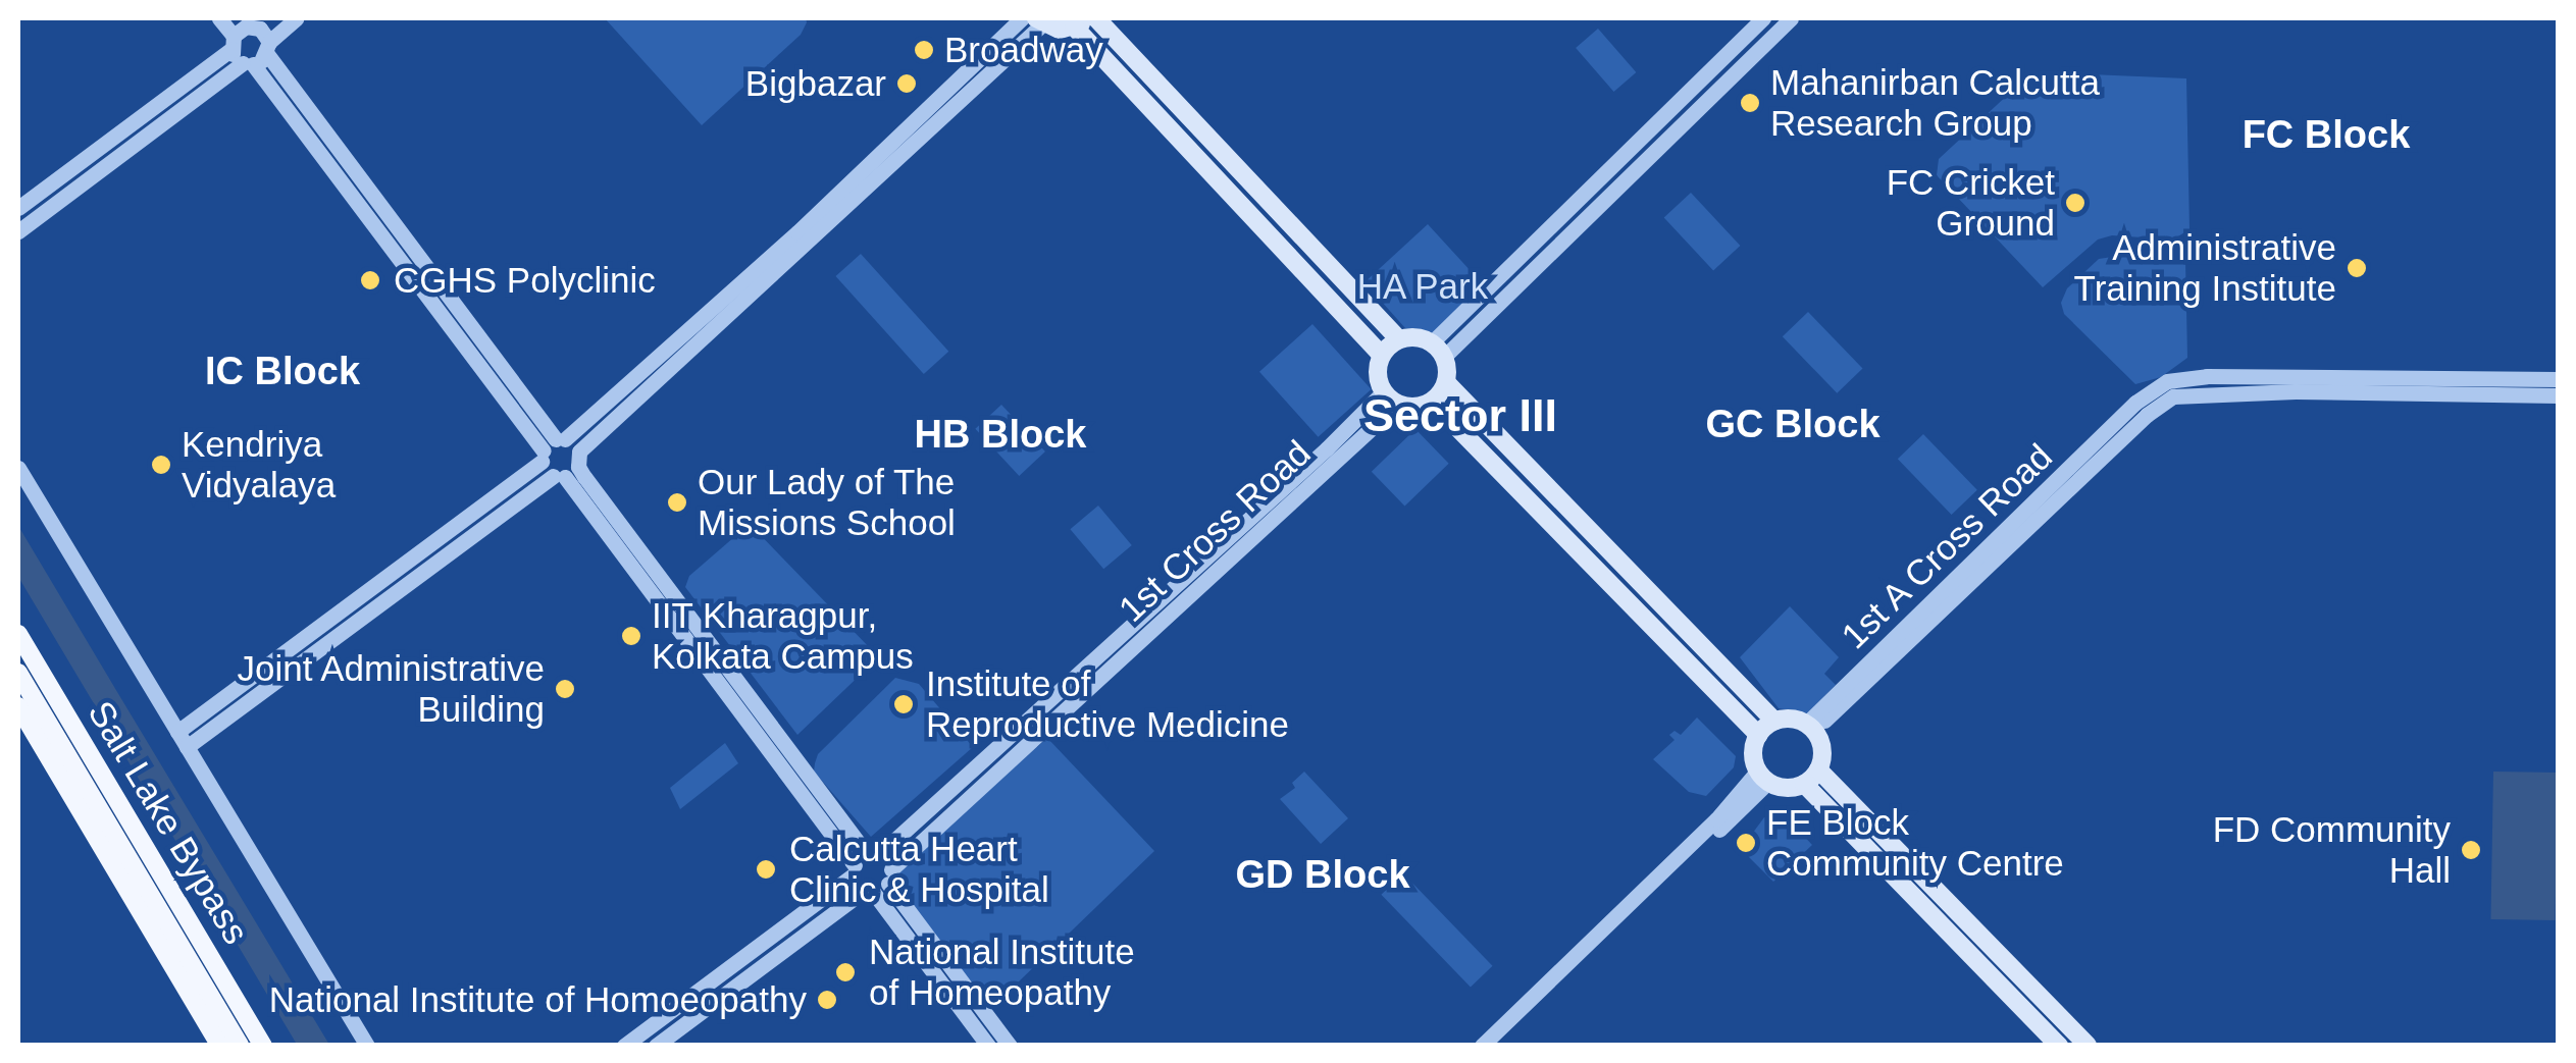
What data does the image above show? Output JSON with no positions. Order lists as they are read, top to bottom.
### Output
{
  "streets": {
    "main road": ["Salt Lake Bypass"],
    "street": ["1st Cross Road", "1st A Cross Road"]
  },
  "districts": [
    "FC Block",
    "IC Block",
    "Sector III",
    "GC Block",
    "HB Block",
    "GD Block"
  ],
  "parks": ["HA Park"],
  "places": [
    "Broadway",
    "Bigbazar",
    "Mahanirban Calcutta Research Group",
    "FC Cricket Ground",
    "Administrative Training Institute",
    "CGHS Polyclinic",
    "Kendriya Vidyalaya",
    "Our Lady of The Missions School",
    "IIT Kharagpur, Kolkata Campus",
    "Joint Administrative Building",
    "Institute of Reproductive Medicine",
    "FE Block Community Centre",
    "FD Community Hall",
    "Calcutta Heart Clinic & Hospital",
    "National Institute of Homeopathy",
    "National Institute of Homoeopathy"
  ]
}
